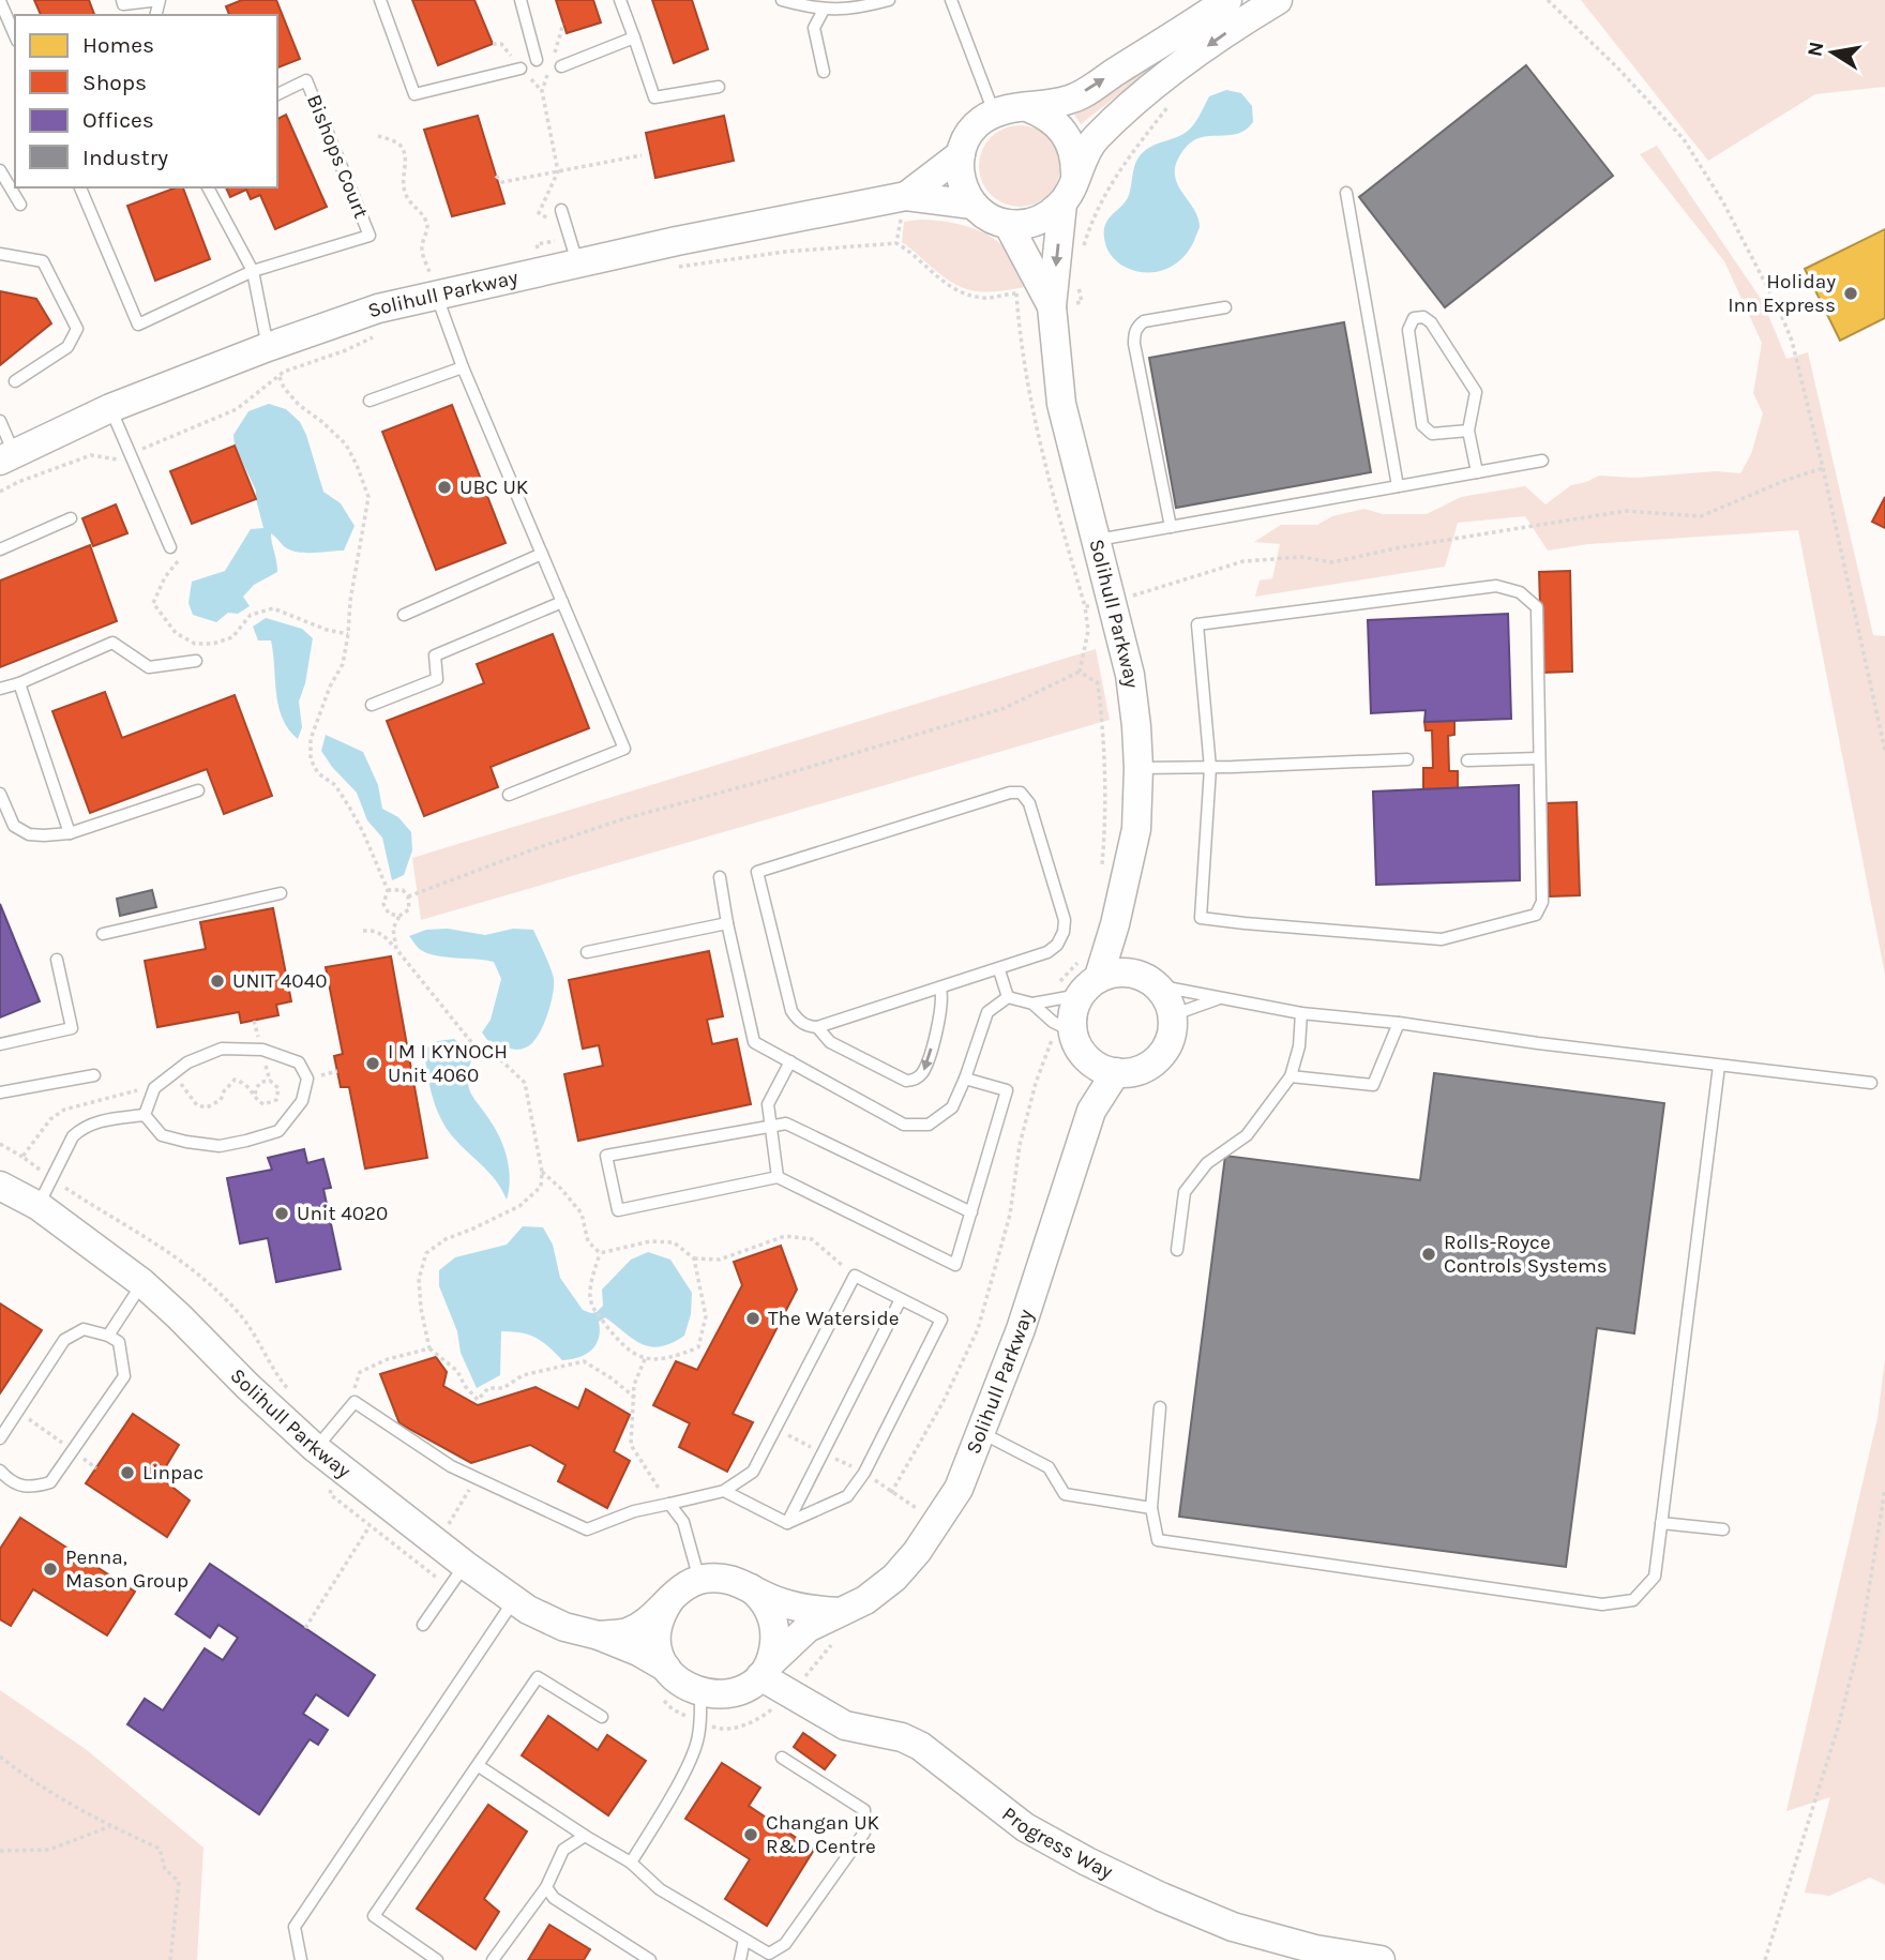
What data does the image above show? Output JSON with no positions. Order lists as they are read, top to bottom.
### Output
{
  "streets": {
    "street": ["Solihull Parkway", "Progress Way"],
    "lane": ["Bishops Court"]
  },
  "crossings": [
    ["Solihull Parkway", "Progress Way"]
  ],
  "places": [
    "Holiday Inn Express",
    "UBC UK",
    "UNIT 4040",
    "I M I KYNOCH Unit 4060",
    "Unit 4020",
    "Rolls-Royce Controls Systems",
    "The Waterside",
    "Linpac",
    "Penna, Mason Group",
    "Changan UK R&D Centre"
  ],
  "legend": [
    "Homes",
    "Shops",
    "Offices",
    "Industry"
  ],
  "north": "left"
}
